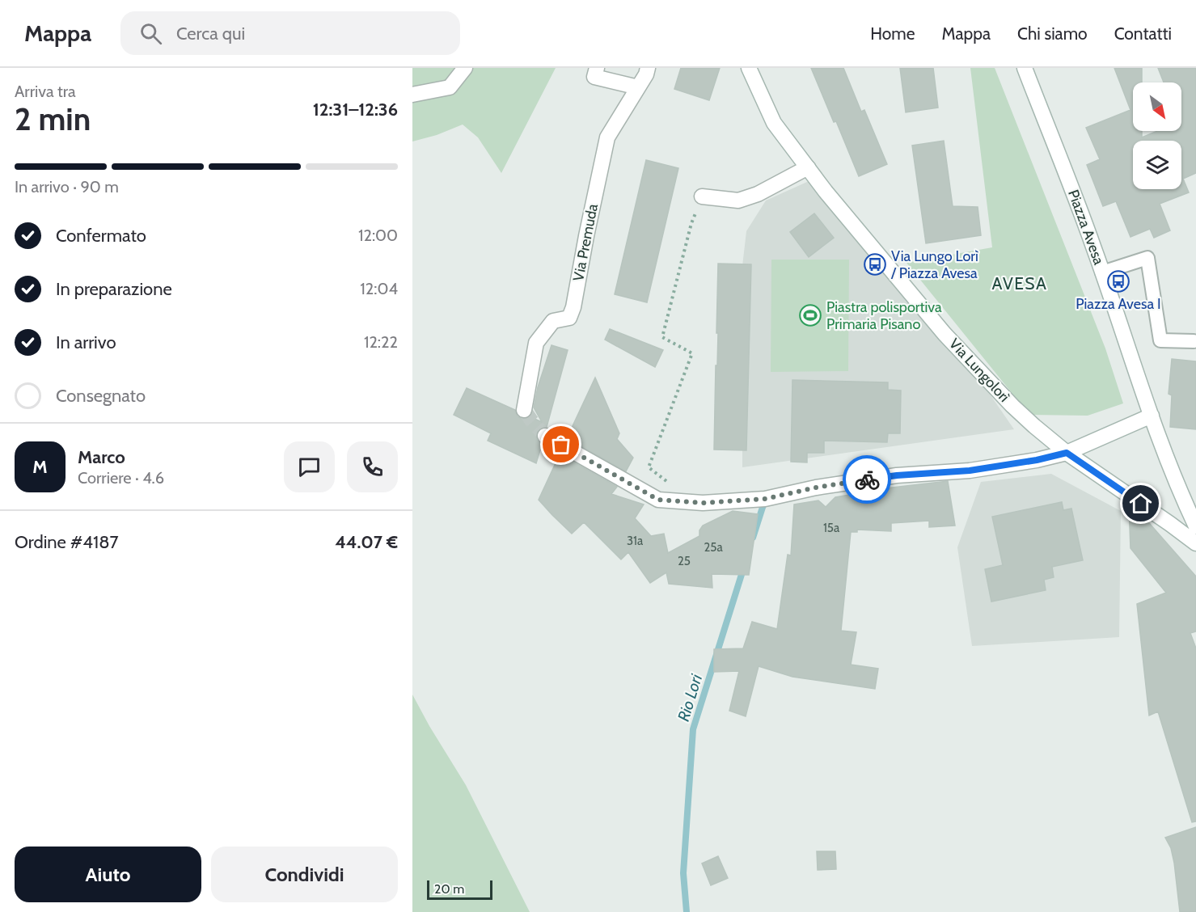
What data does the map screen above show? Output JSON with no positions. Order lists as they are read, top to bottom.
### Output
{
  "streets": {
    "street": ["Piazza Avesa", "Via Premuda", "Via Lungolorì"]
  },
  "districts": ["AVESA"],
  "water": ["Rio Lori"],
  "places": {
    "bus stop": ["Via Lungo Lorì / Piazza Avesa", "Piazza Avesa I"],
    "sports": ["Piastra polisportiva Primaria Pisano"]
  },
  "house_numbers": [
    "15a",
    "31a",
    "25a",
    "25"
  ],
  "scale_bar": "20 m",
  "north": "bottom right",
  "page": {
    "header": "Mappa",
    "search": "Cerca qui",
    "nav": [
      "Home",
      "Mappa",
      "Chi siamo",
      "Contatti"
    ],
    "heading": ["2 min", "Arriva tra", "12:31–12:36"],
    "panel": [
      "Marco",
      "Corriere · 4.6",
      "Ordine #4187",
      "44.07 €"
    ],
    "bar": "In arrivo · 90 m",
    "list": [
      ["Confermato", "12:00"],
      ["In preparazione", "12:04"],
      ["In arrivo", "12:22"],
      "Consegnato"
    ],
    "round": "M",
    "buttons": ["Aiuto", "Condividi"],
    "scale": "20 m"
  }
}
